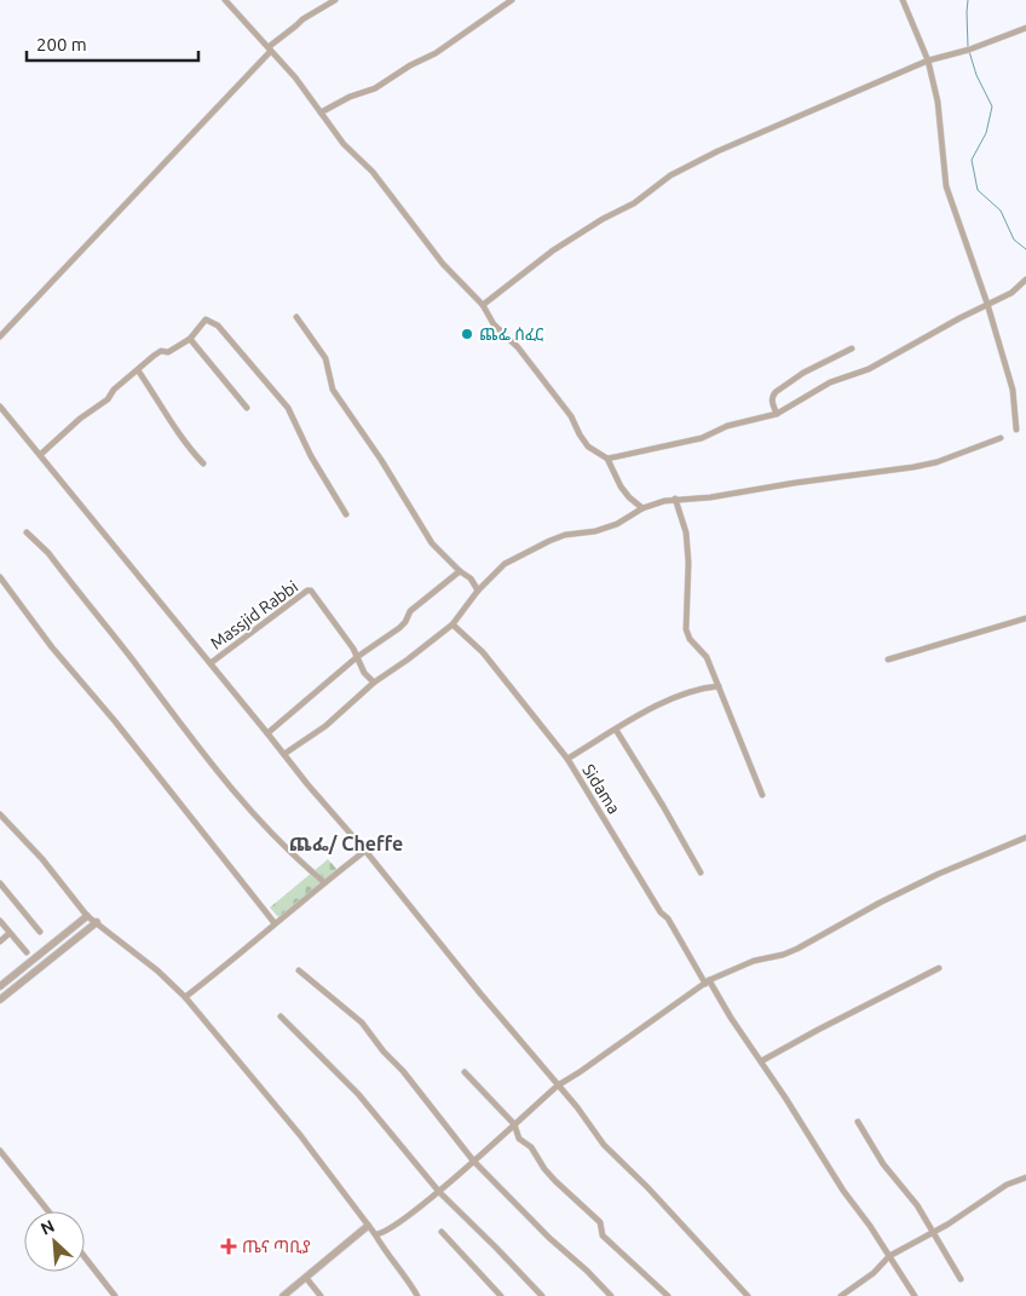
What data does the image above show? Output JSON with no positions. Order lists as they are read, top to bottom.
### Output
{
  "streets": {
    "street": ["Massjid Rabbi", "Sidama"]
  },
  "districts": ["ጨፌ/ Cheffe"],
  "places": {
    "other": ["ጨፌ ሰፈር"],
    "health": ["ጤና ጣቢያ"]
  },
  "scale_bar": "200 m",
  "north": "top left"
}
